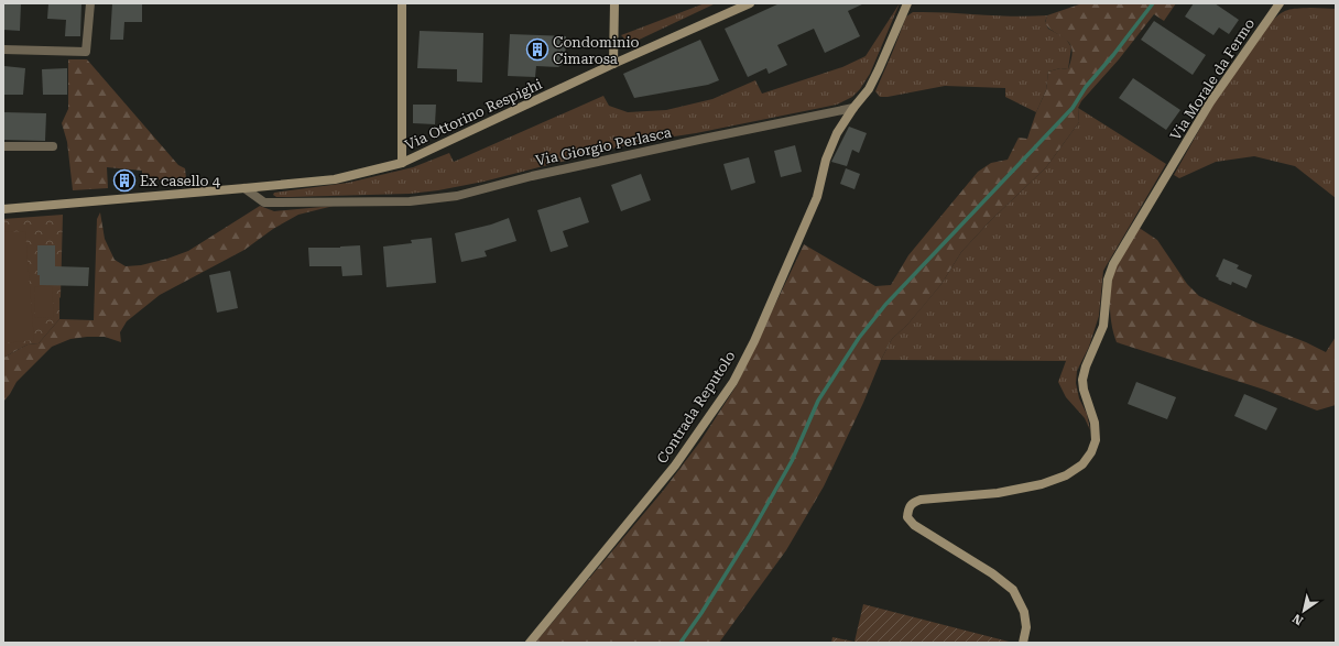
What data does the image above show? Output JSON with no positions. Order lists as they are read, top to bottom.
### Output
{
  "streets": {
    "street": [
      "Via Morale da Fermo",
      "Via Ottorino Respighi",
      "Via Giorgio Perlasca",
      "Contrada Reputolo"
    ]
  },
  "crossings": [
    ["Via Ottorino Respighi", "Via Giorgio Perlasca"],
    ["Via Giorgio Perlasca", "Contrada Reputolo"]
  ],
  "places": {
    "building": ["Condominio Cimarosa", "Ex casello 4"]
  },
  "north": "bottom left"
}
